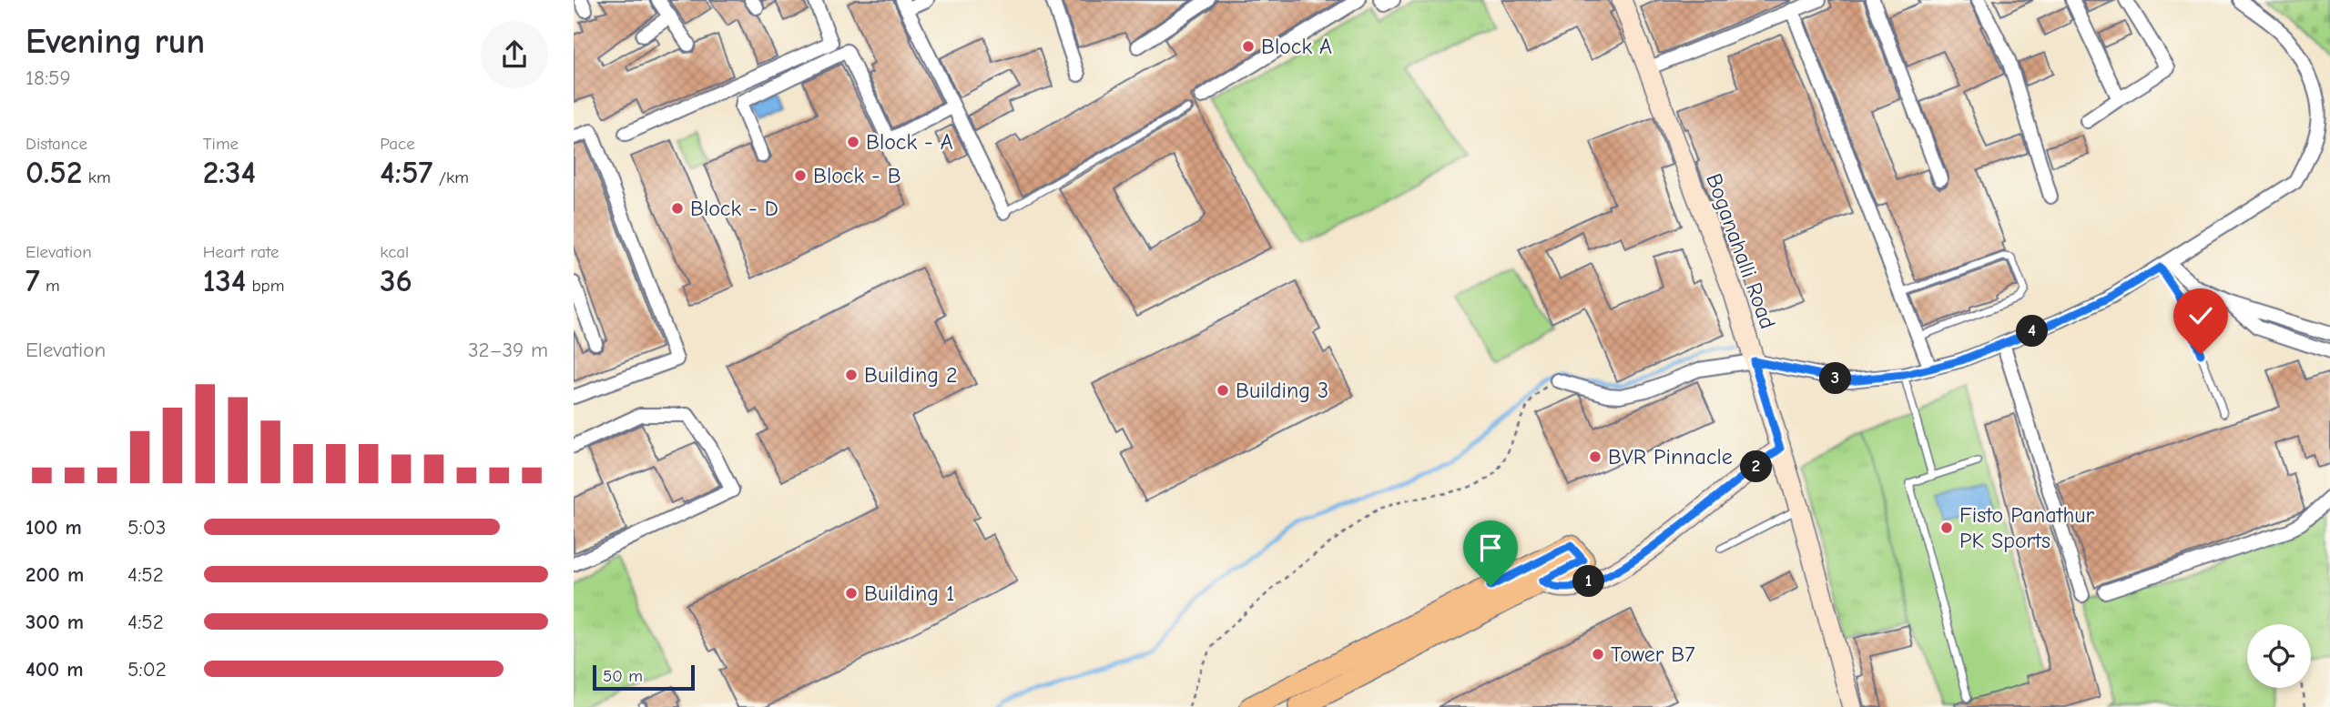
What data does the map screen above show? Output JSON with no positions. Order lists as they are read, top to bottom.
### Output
{
  "streets": {
    "street": ["Boganahalli Road"]
  },
  "places": [
    "Block A",
    "Block - A",
    "Block - B",
    "Block - D",
    "Building 2",
    "Building 3",
    "BVR Pinnacle",
    "Fisto Panathur PK Sports",
    "Building 1",
    "Tower B7"
  ],
  "scale_bar": "50 m",
  "page": {
    "heading": ["Evening run", "18:59"],
    "stats": [
      ["Distance", "0.52 km"],
      ["Time", "2:34"],
      ["Pace", "4:57 /km"],
      ["Elevation", "7 m"],
      ["Heart rate", "134 bpm"],
      ["kcal", "36"]
    ],
    "pins": [
      "4",
      "3",
      "2",
      "1"
    ],
    "chart": ["Elevation", "32–39 m"],
    "list": [
      {
        "name": "100 m",
        "note": "5:03"
      },
      {
        "name": "200 m",
        "note": "4:52"
      },
      {
        "name": "300 m",
        "note": "4:52"
      },
      {
        "name": "400 m",
        "note": "5:02"
      }
    ],
    "scale": "50 m"
  }
}
